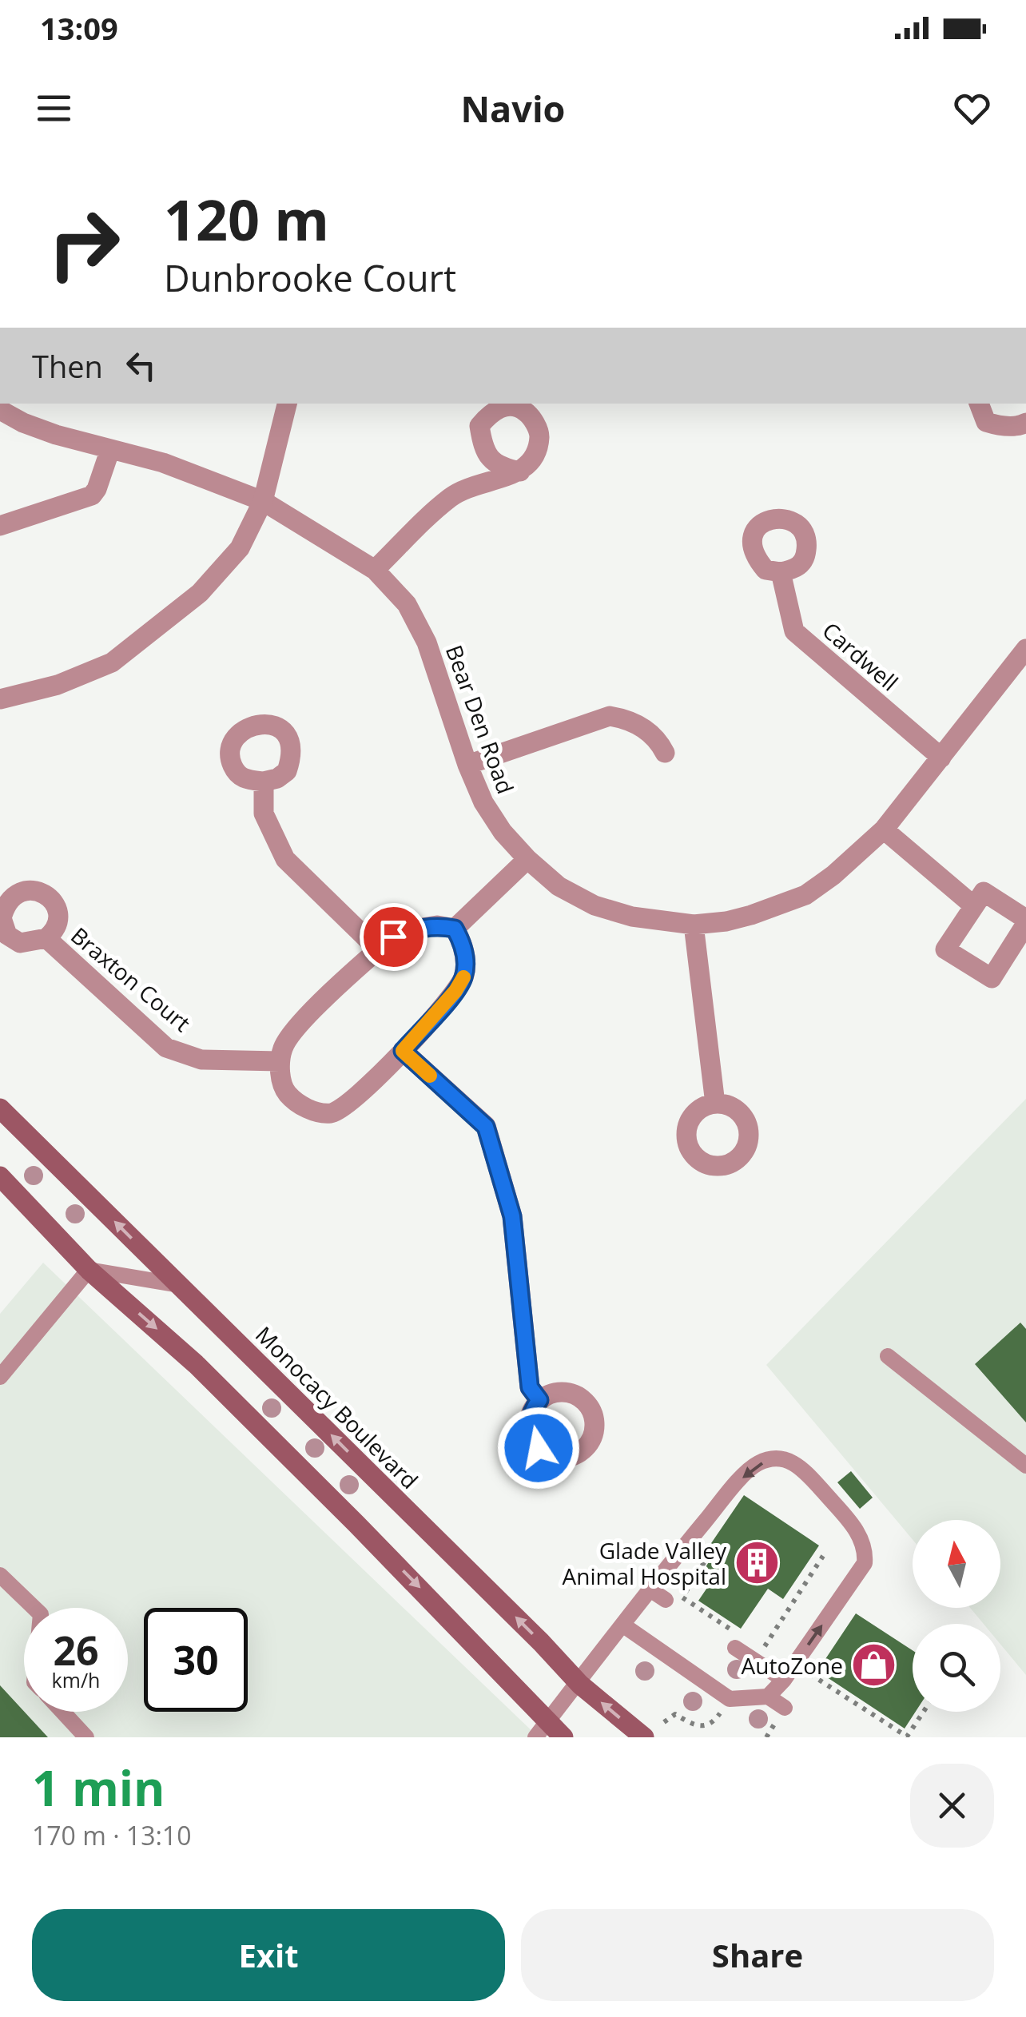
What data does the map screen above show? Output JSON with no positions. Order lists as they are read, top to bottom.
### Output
{
  "streets": {
    "main road": ["Monocacy Boulevard"],
    "street": ["Cardwell", "Bear Den Road", "Braxton Court"]
  },
  "crossings": [
    ["Cardwell", "Bear Den Road"]
  ],
  "places": {
    "building": ["Glade Valley Animal Hospital"],
    "shop": ["AutoZone"]
  },
  "north": "top",
  "page": {
    "status": "13:09",
    "header": "Navio",
    "turn": ["120 m", "Dunbrooke Court"],
    "then": "Then",
    "speed": "26 km/h",
    "limit": "30",
    "heading": ["1 min", "170 m · 13:10"],
    "buttons": ["Exit", "Share"]
  }
}
